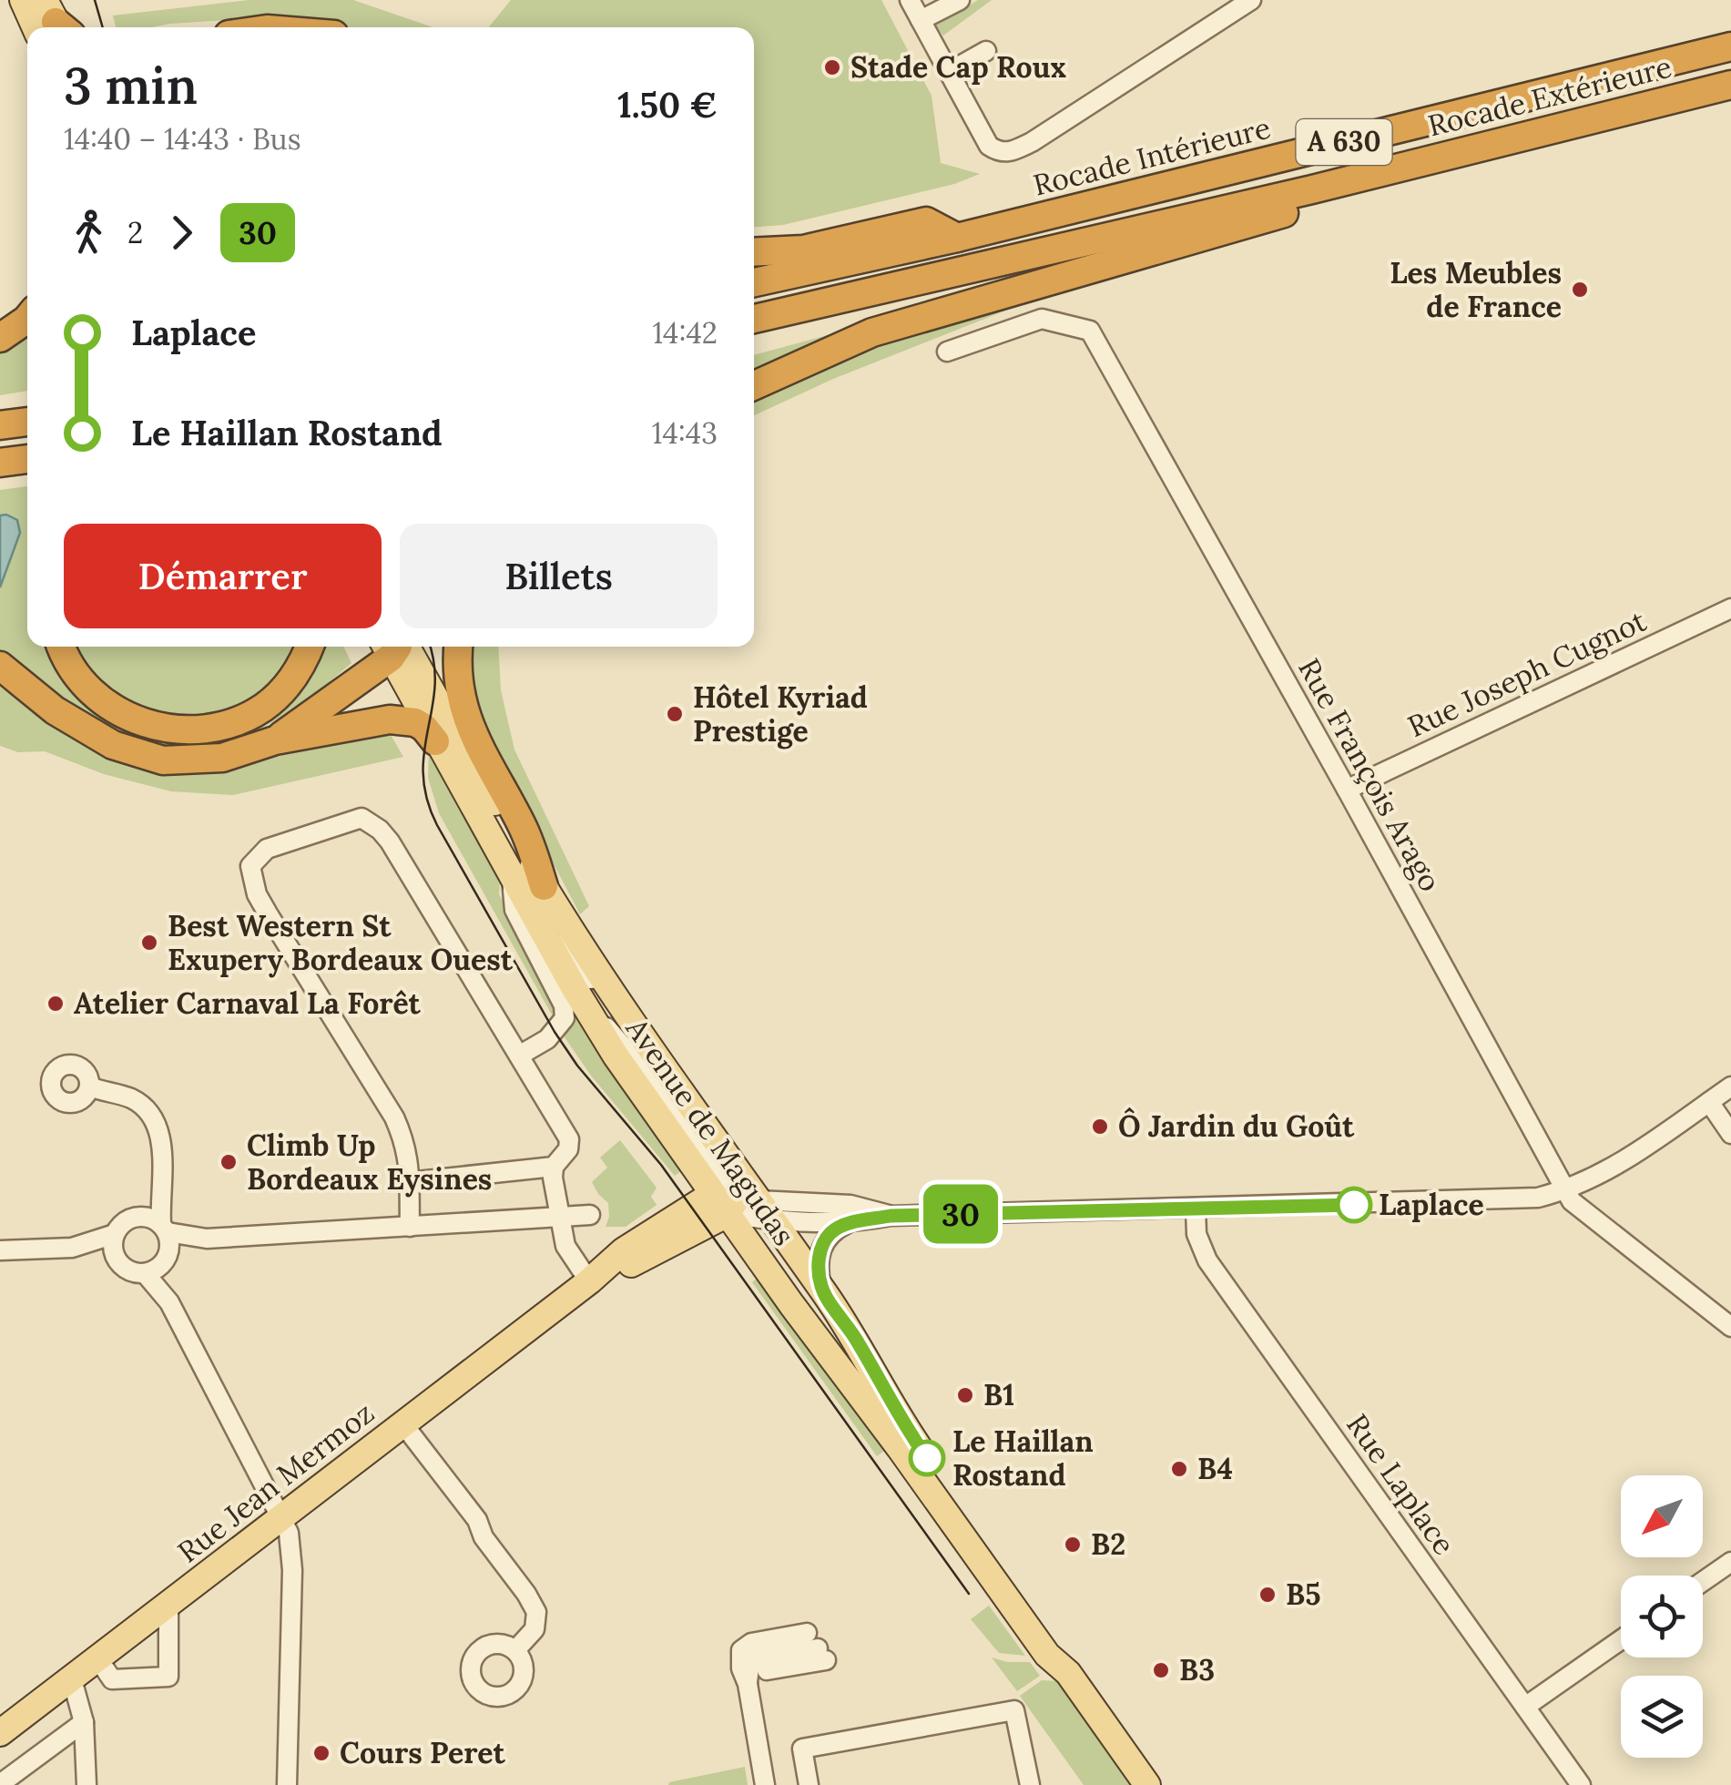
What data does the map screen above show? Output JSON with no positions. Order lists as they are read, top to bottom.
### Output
{
  "streets": {
    "highway": ["Rocade Extérieure", "A 630", "Rocade Intérieure"],
    "main road": ["Avenue de Magudas", "Rue Jean Mermoz"],
    "street": ["Rue Joseph Cugnot", "Rue François Arago", "Rue Laplace"]
  },
  "crossings": [
    ["Rue Joseph Cugnot", "Rue François Arago"],
    ["Avenue de Magudas", "Rue Jean Mermoz"]
  ],
  "places": [
    "Stade Cap Roux",
    "Les Meubles de France",
    "Hôtel Kyriad Prestige",
    "Best Western St Exupery Bordeaux Ouest",
    "Atelier Carnaval La Forêt",
    "Ô Jardin du Goût",
    "Climb Up Bordeaux Eysines",
    "Laplace",
    "B1",
    "Le Haillan Rostand",
    "B4",
    "B2",
    "B5",
    "B3",
    "Cours Peret"
  ],
  "lines": ["bus line 30"],
  "north": "bottom left",
  "page": {
    "on_map": "30",
    "heading": ["3 min", "14:40 – 14:43 · Bus", "1.50 €"],
    "legs": ["2", "30"],
    "list": [
      {
        "name": "Laplace",
        "value": "14:42"
      },
      {
        "name": "Le Haillan Rostand",
        "value": "14:43"
      }
    ],
    "buttons": ["Démarrer", "Billets"]
  }
}
